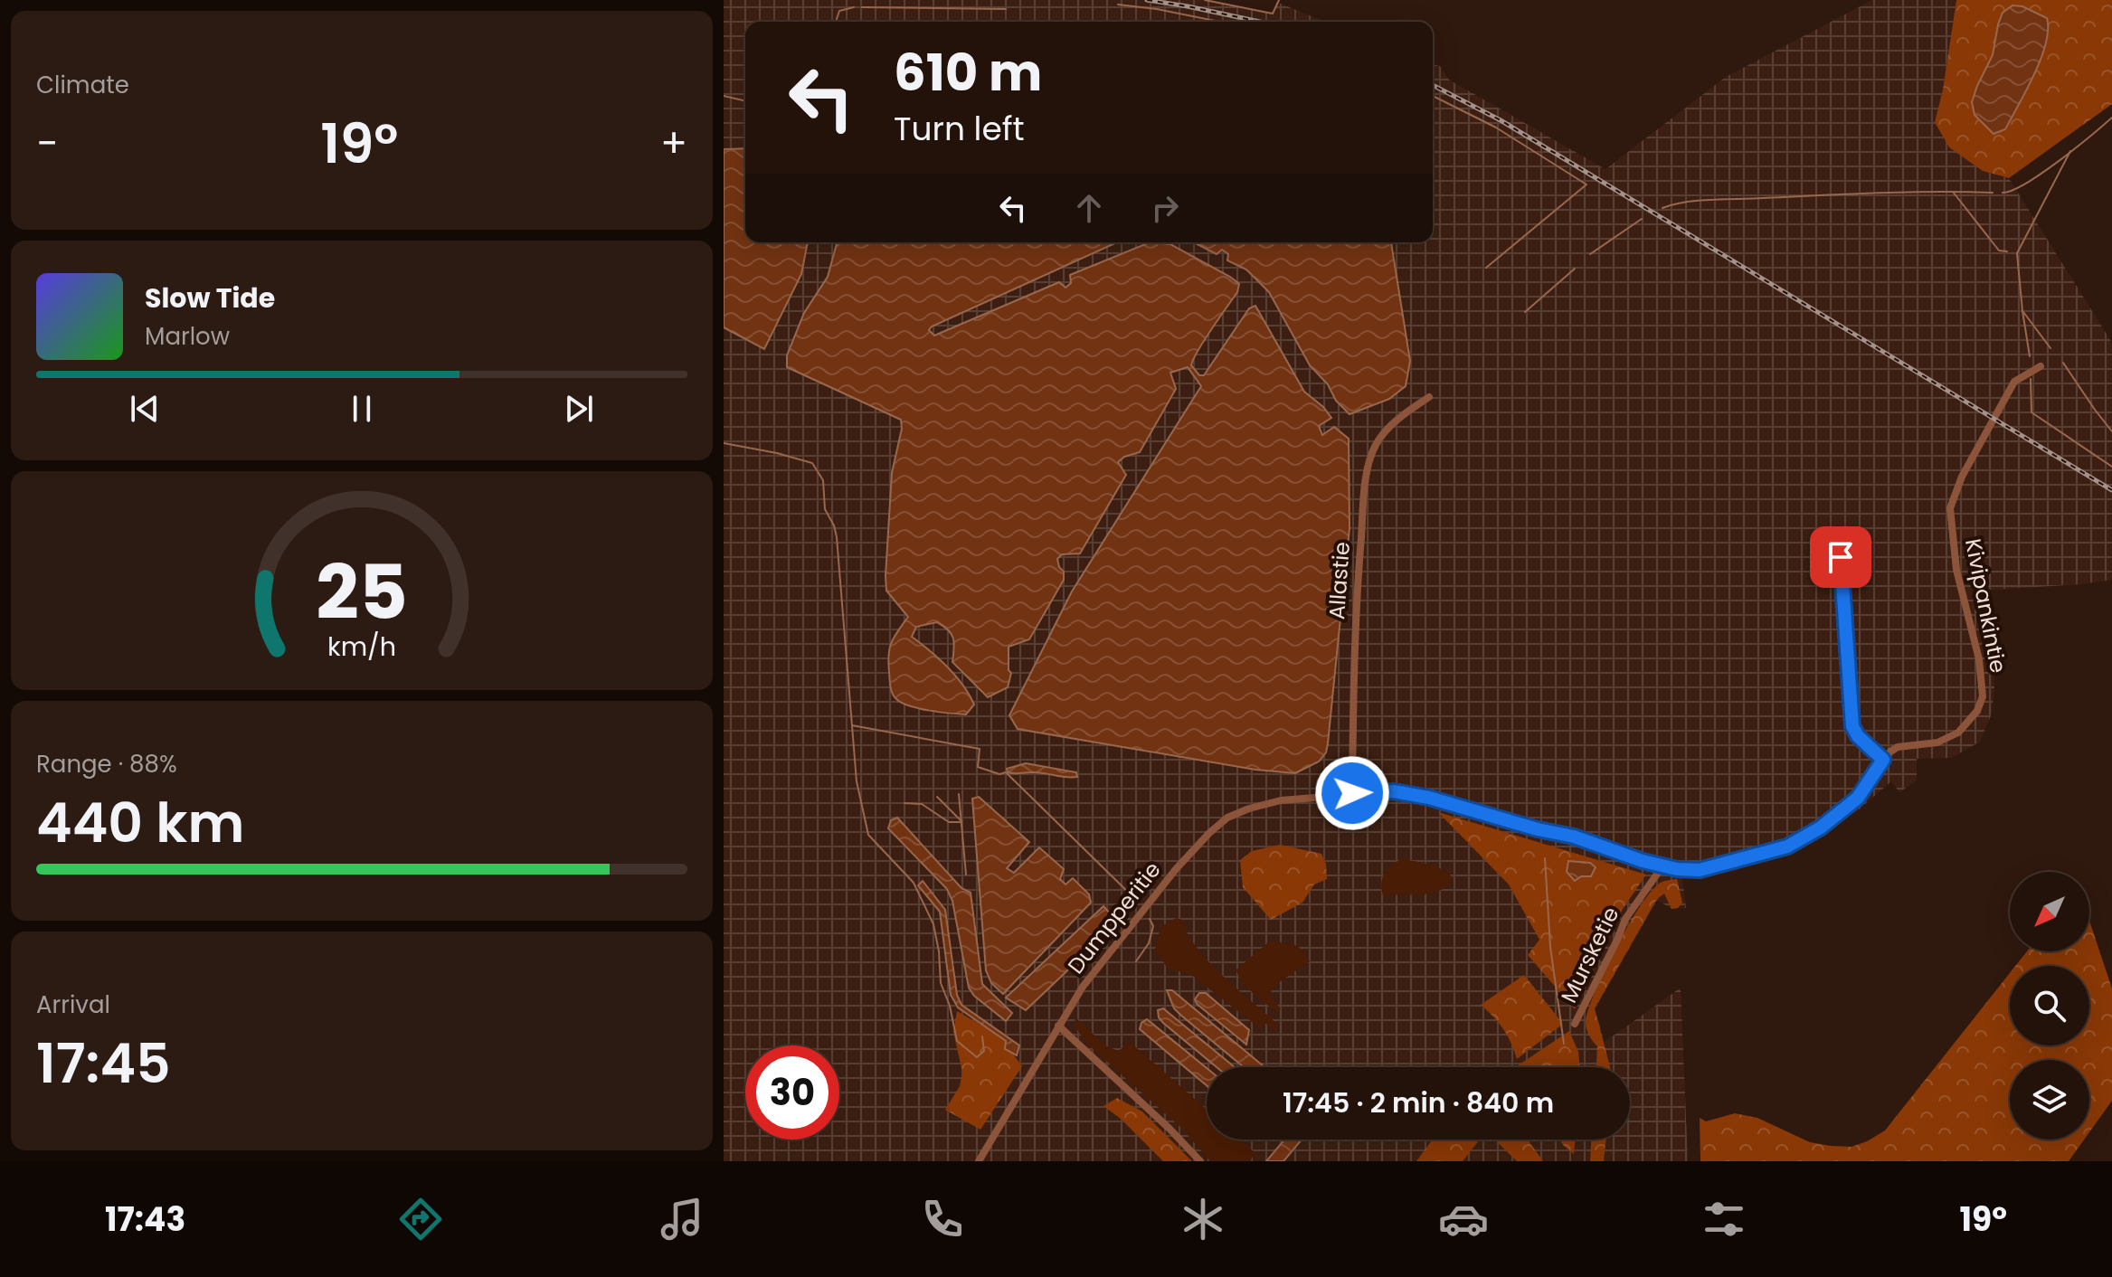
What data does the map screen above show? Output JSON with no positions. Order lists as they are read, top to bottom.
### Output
{
  "streets": {
    "street": [
      "Allastie",
      "Kivipankintie",
      "Dumpperitie",
      "Mursketie"
    ]
  },
  "crossings": [
    ["Allastie", "Dumpperitie"]
  ],
  "north": "bottom left",
  "page": {
    "tile": [
      "Climate",
      ["Range · 88%", "440 km"],
      ["Arrival", "17:45"]
    ],
    "turn": ["610 m", "Turn left"],
    "heat": ["−", "19°", "+"],
    "song": ["Slow Tide", "Marlow"],
    "limit": "30",
    "trip": "17:45 · 2 min · 840 m",
    "tabs": ["17:43", "19°"],
    "gauge": ["25", "km/h"]
  }
}
